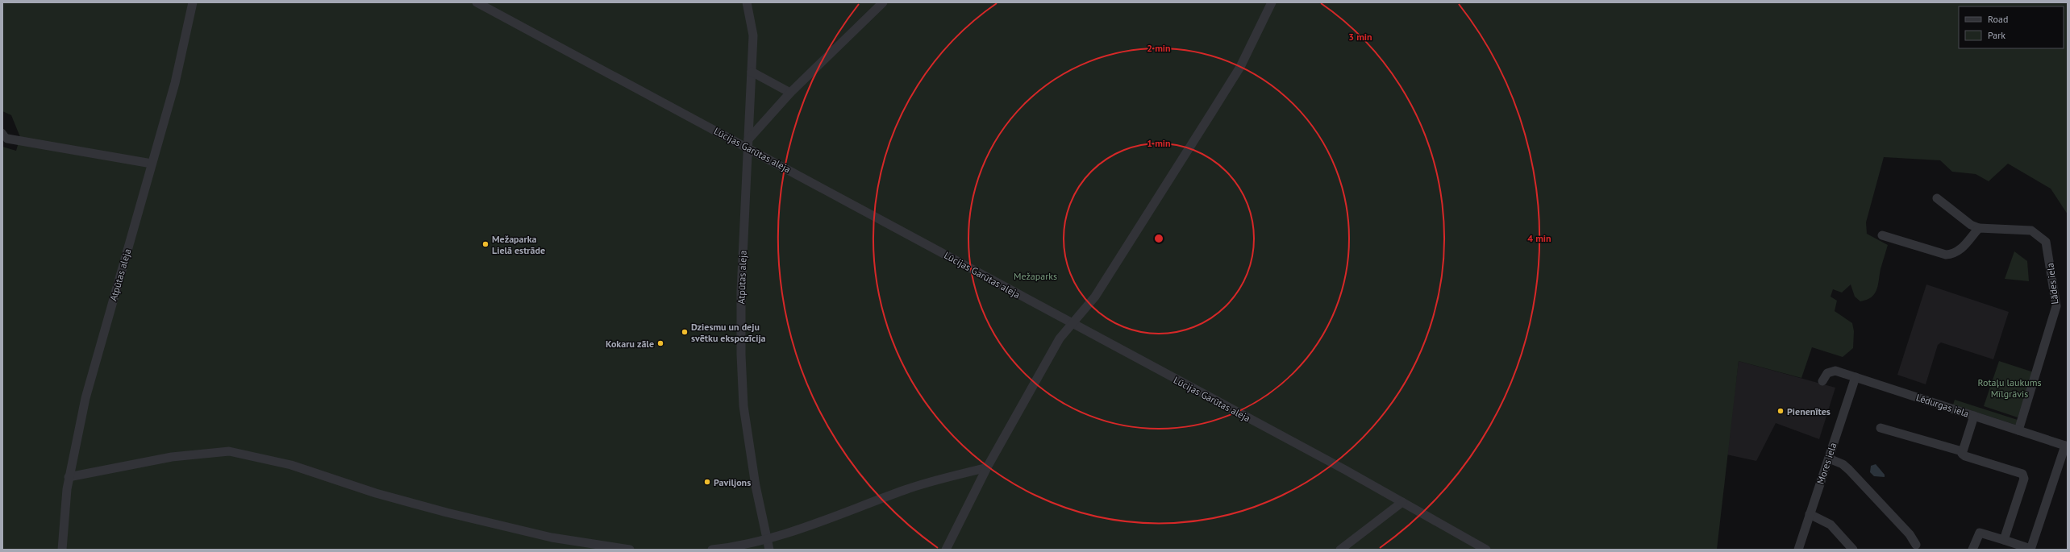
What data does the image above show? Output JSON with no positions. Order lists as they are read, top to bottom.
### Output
{
  "streets": {
    "street": [
      "Lūcijas Garūtas aleja",
      "Atpūtas aleja",
      "Lādes iela",
      "Lēdurgas iela",
      "Mores iela"
    ]
  },
  "crossings": [
    ["Lūcijas Garūtas aleja", "Atpūtas aleja"],
    ["Lādes iela", "Lēdurgas iela"],
    ["Lēdurgas iela", "Mores iela"]
  ],
  "parks": ["Mežaparks", "Rotaļu laukums Mīlgrāvis"],
  "places": [
    "Mežaparka Lielā estrāde",
    "Dziesmu un deju svētku ekspozīcija",
    "Kokaru zāle",
    "Pienenītes",
    "Paviljons"
  ],
  "legend": ["Road", "Park"],
  "rings": [
    "3 min",
    "2 min",
    "1 min",
    "4 min"
  ]
}
